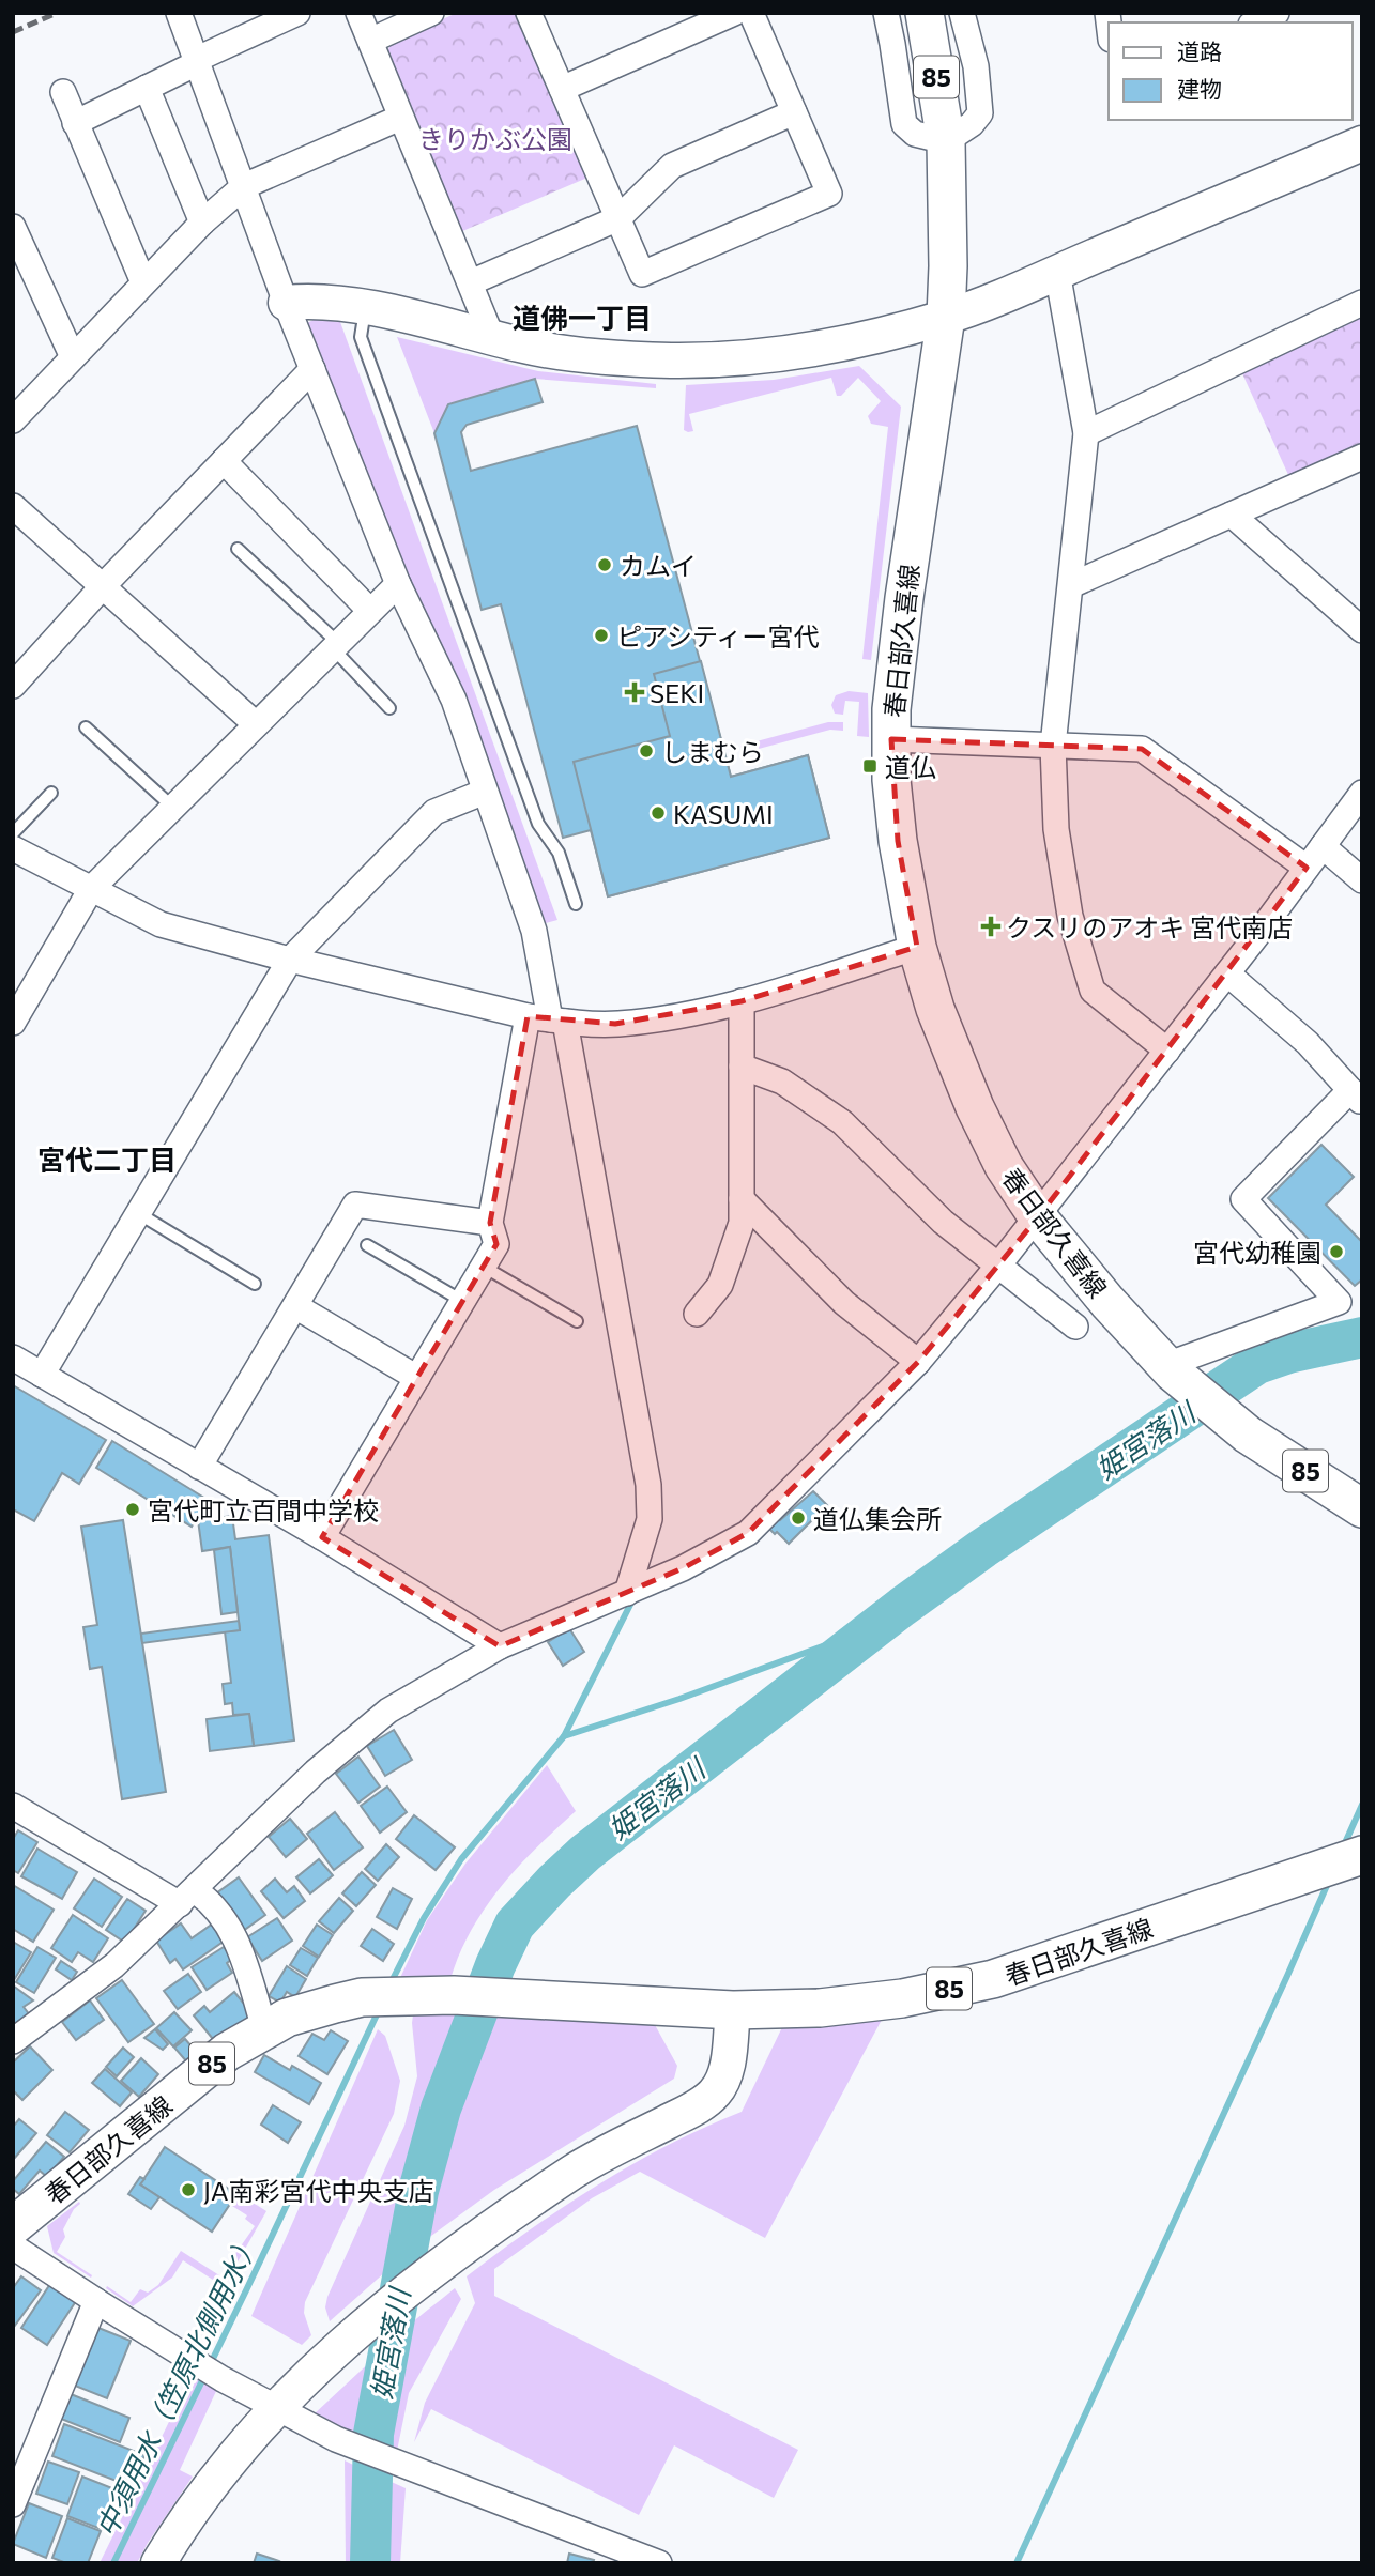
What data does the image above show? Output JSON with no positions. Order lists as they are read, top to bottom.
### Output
{
  "streets": {
    "main road": ["85", "春日部久喜線"]
  },
  "crossings": [
    ["85", "春日部久喜線"]
  ],
  "districts": ["道佛一丁目", "宮代二丁目"],
  "water": ["姫宮落川", "中須用水（笠原北側用水）"],
  "parks": ["きりかぶ公園"],
  "places": {
    "other": [
      "カムイ",
      "ピアシティー宮代",
      "しまむら",
      "KASUMI",
      "宮代幼稚園",
      "宮代町立百間中学校",
      "道仏集会所",
      "JA南彩宮代中央支店"
    ],
    "health": ["SEKI", "クスリのアオキ 宮代南店"],
    "transit": ["道仏"]
  },
  "legend": ["道路", "建物"]
}
